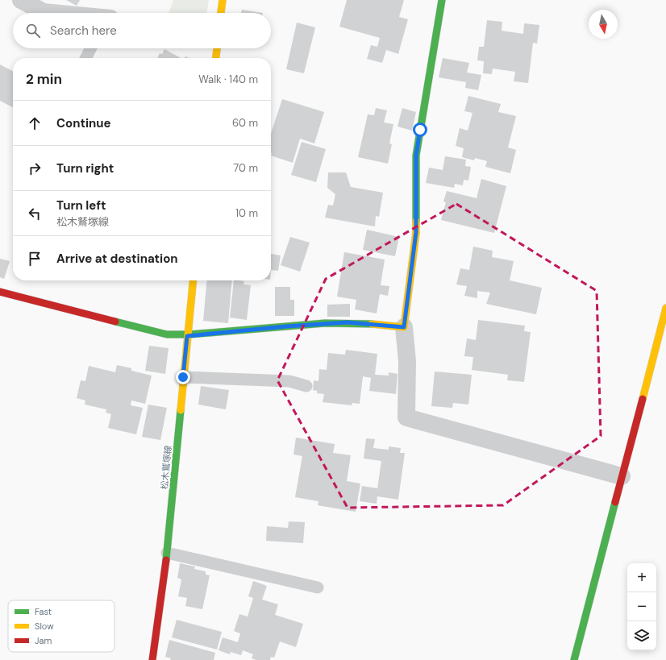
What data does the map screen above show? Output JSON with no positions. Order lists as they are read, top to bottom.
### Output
{
  "streets": {
    "street": ["松木鷲塚線"]
  },
  "legend": ["Fast", "Slow", "Jam"],
  "north": "bottom",
  "page": {
    "search": "Search here",
    "heading": ["2 min", "Walk · 140 m"],
    "list": [
      ["Continue", "60 m"],
      ["Turn right", "70 m"],
      ["Turn left", "松木鷲塚線", "10 m"],
      "Arrive at destination"
    ],
    "map_buttons": ["+", "−"]
  }
}
